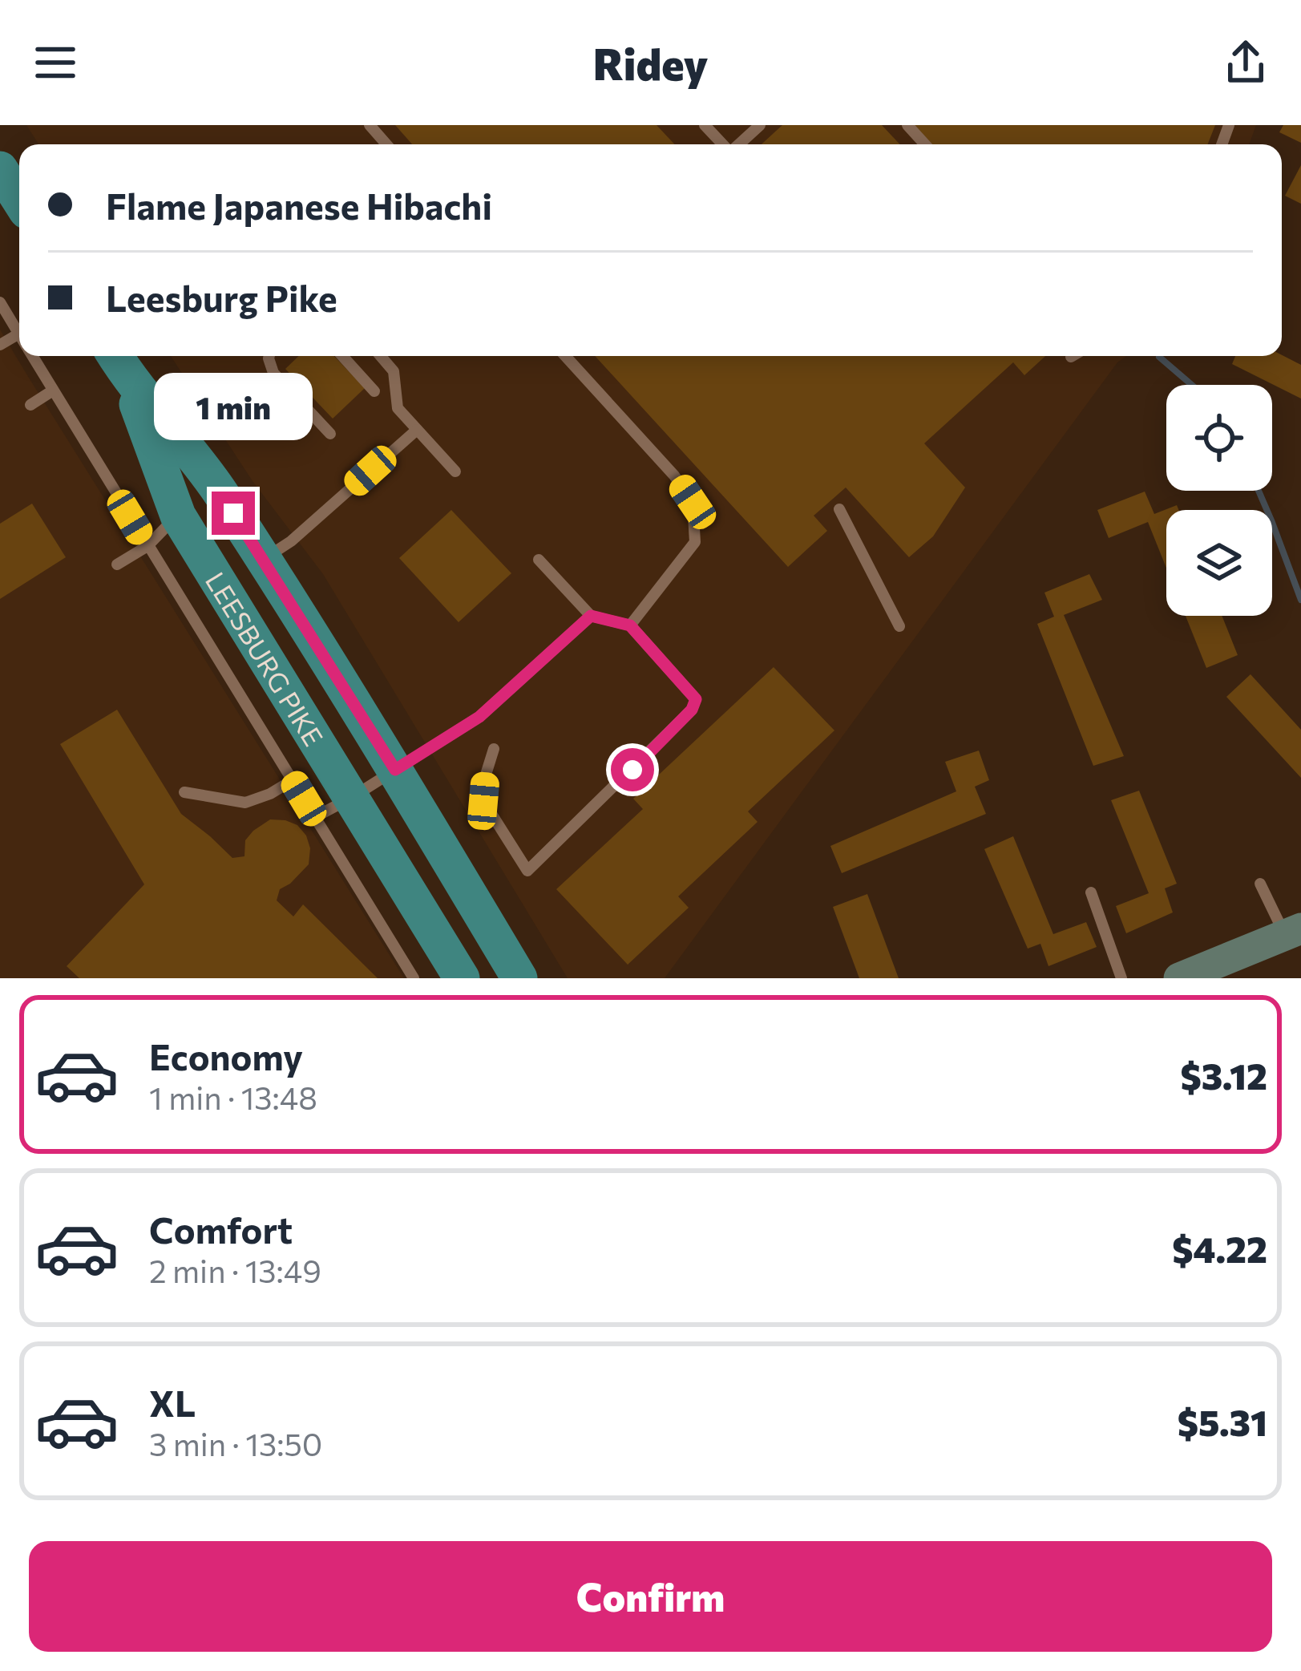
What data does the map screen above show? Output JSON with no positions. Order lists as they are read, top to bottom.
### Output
{
  "streets": {
    "main road": ["LEESBURG PIKE"]
  },
  "page": {
    "header": "Ridey",
    "banner": ["Flame Japanese Hibachi", "Leesburg Pike"],
    "bubble": "1 min",
    "list": [
      {
        "name": "Economy",
        "note": "1 min · 13:48",
        "value": "$3.12"
      },
      {
        "name": "Comfort",
        "note": "2 min · 13:49",
        "value": "$4.22"
      },
      {
        "name": "XL",
        "note": "3 min · 13:50",
        "value": "$5.31"
      }
    ],
    "buttons": "Confirm"
  }
}
